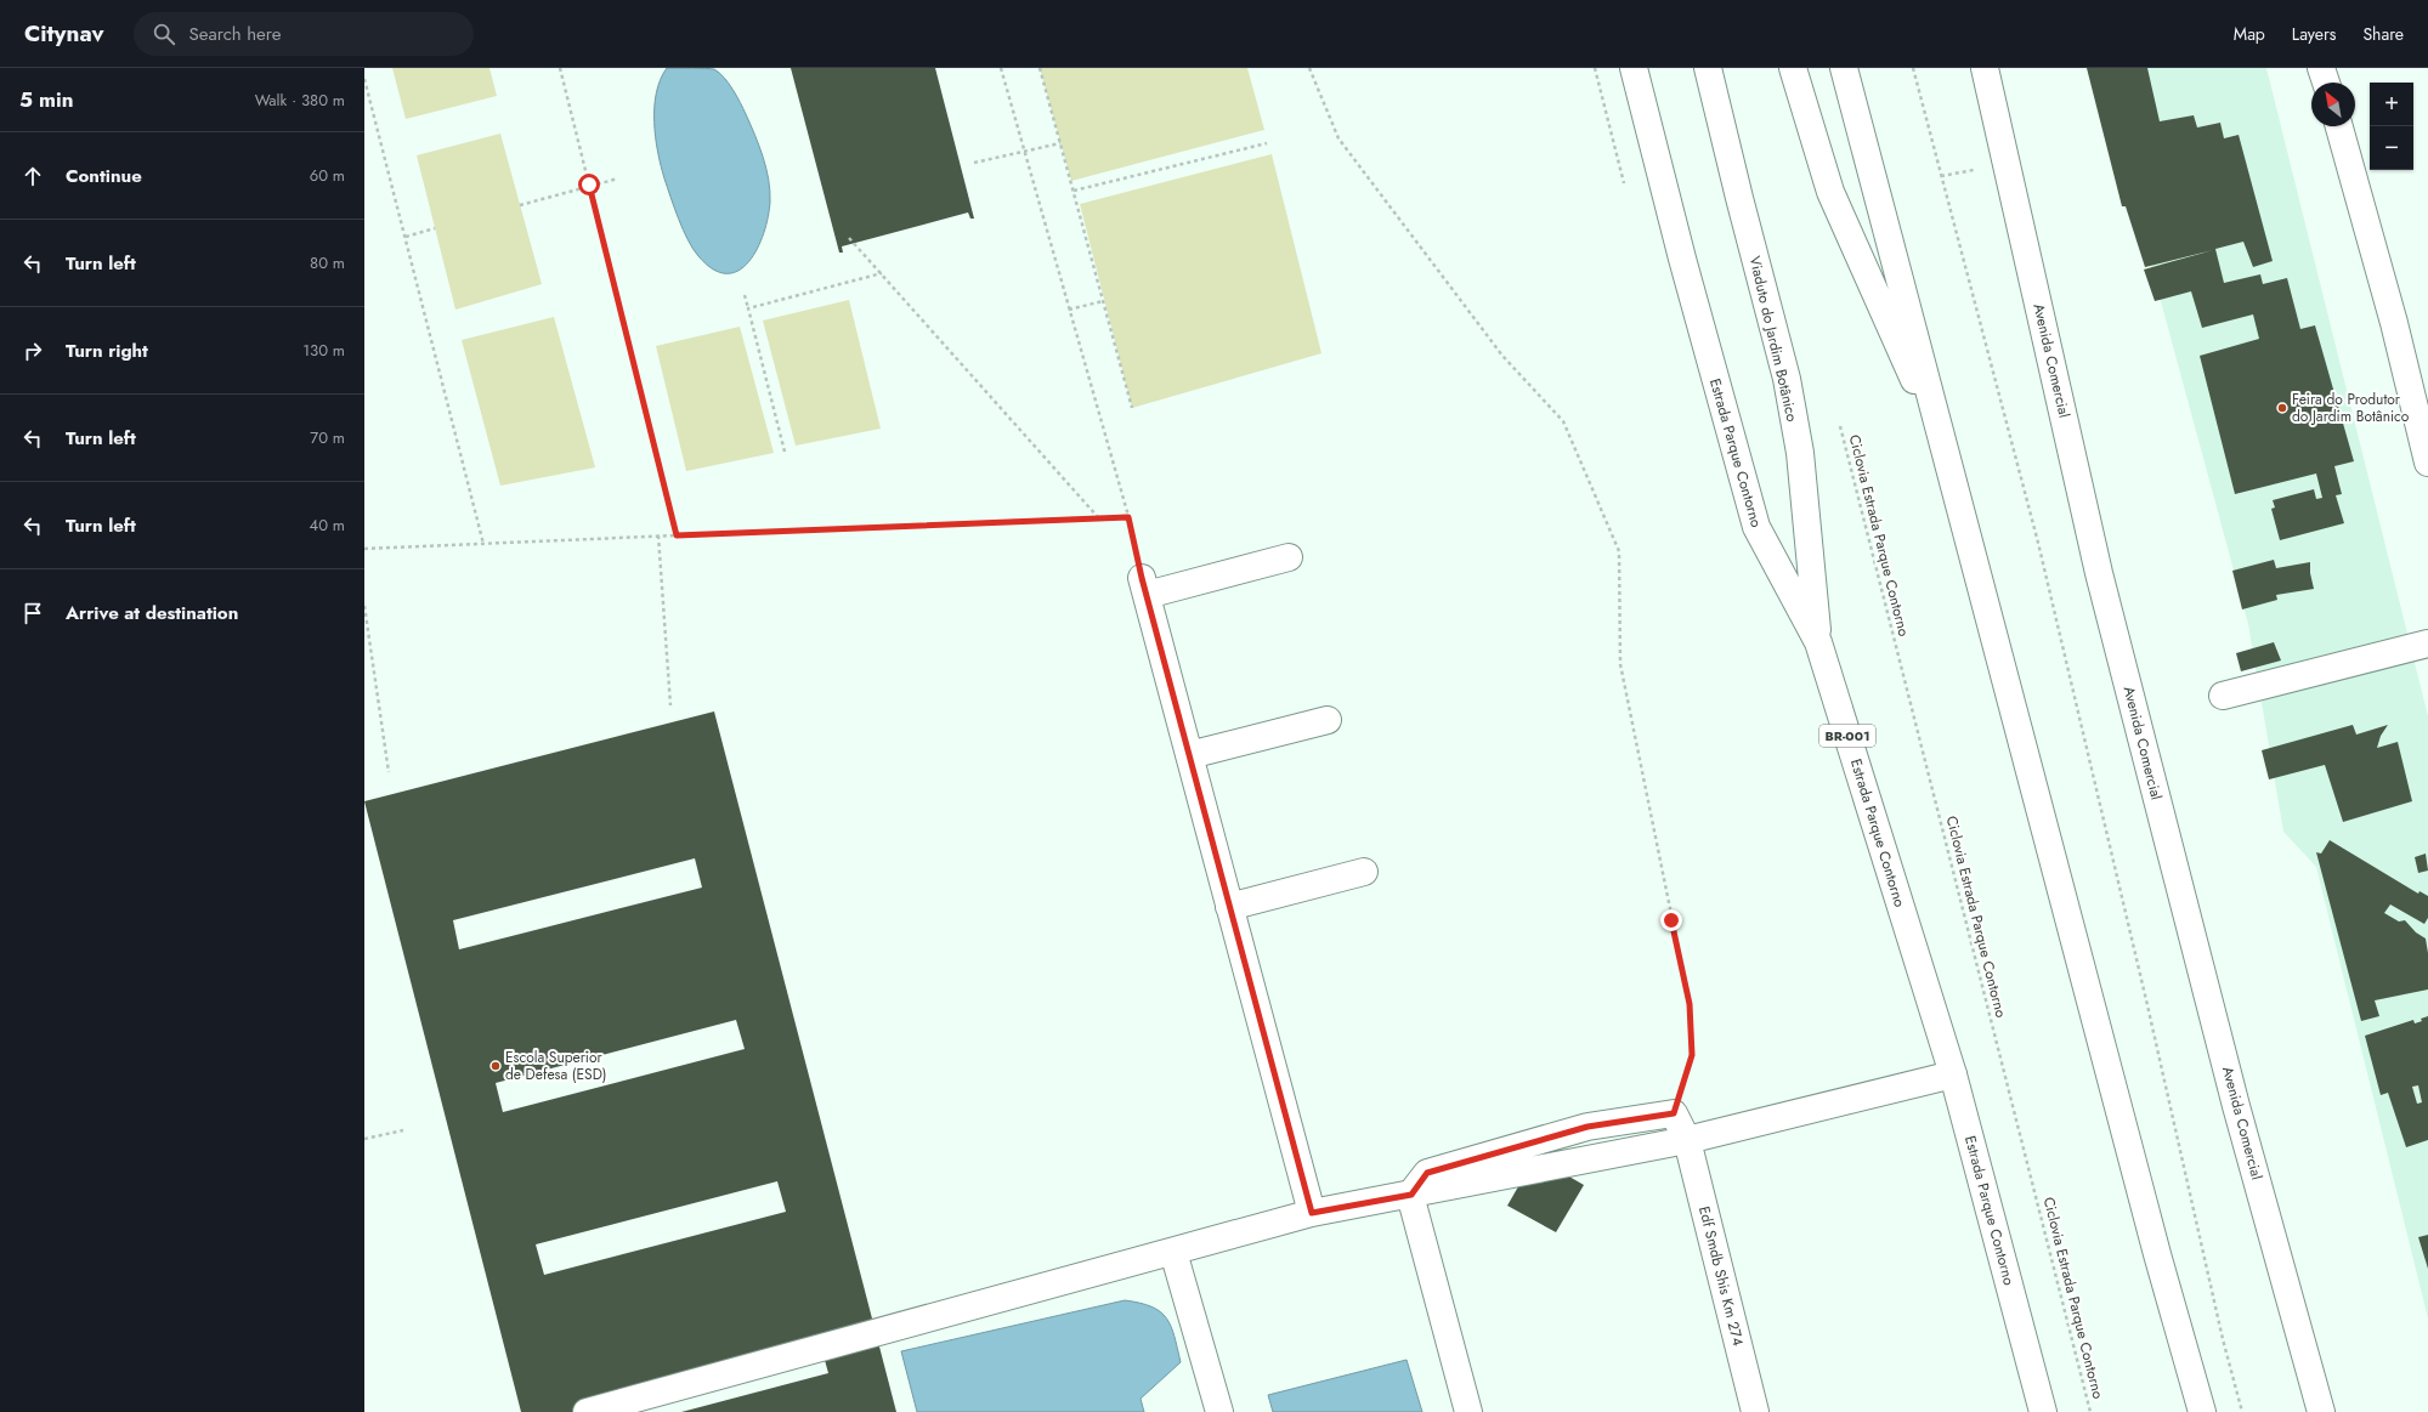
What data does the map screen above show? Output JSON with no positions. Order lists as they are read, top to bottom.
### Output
{
  "streets": {
    "main road": [
      "Viaduto do Jardim Botânico",
      "Avenida Comercial",
      "Estrada Parque Contorno",
      "BR-001",
      "Edf Smdb Shis Km 274"
    ],
    "path": ["Ciclovia Estrada Parque Contorno"]
  },
  "crossings": [
    ["Viaduto do Jardim Botânico", "Estrada Parque Contorno"]
  ],
  "places": ["Feira do Produtor do Jardim Botânico", "Escola Superior de Defesa (ESD)"],
  "north": "top left",
  "page": {
    "header": "Citynav",
    "search": "Search here",
    "nav": ["Map", "Layers", "Share"],
    "heading": ["5 min", "Walk · 380 m"],
    "map_buttons": ["+", "−"],
    "list": [
      ["Continue", "60 m"],
      ["Turn left", "80 m"],
      ["Turn right", "130 m"],
      ["Turn left", "70 m"],
      ["Turn left", "40 m"],
      "Arrive at destination"
    ]
  }
}
